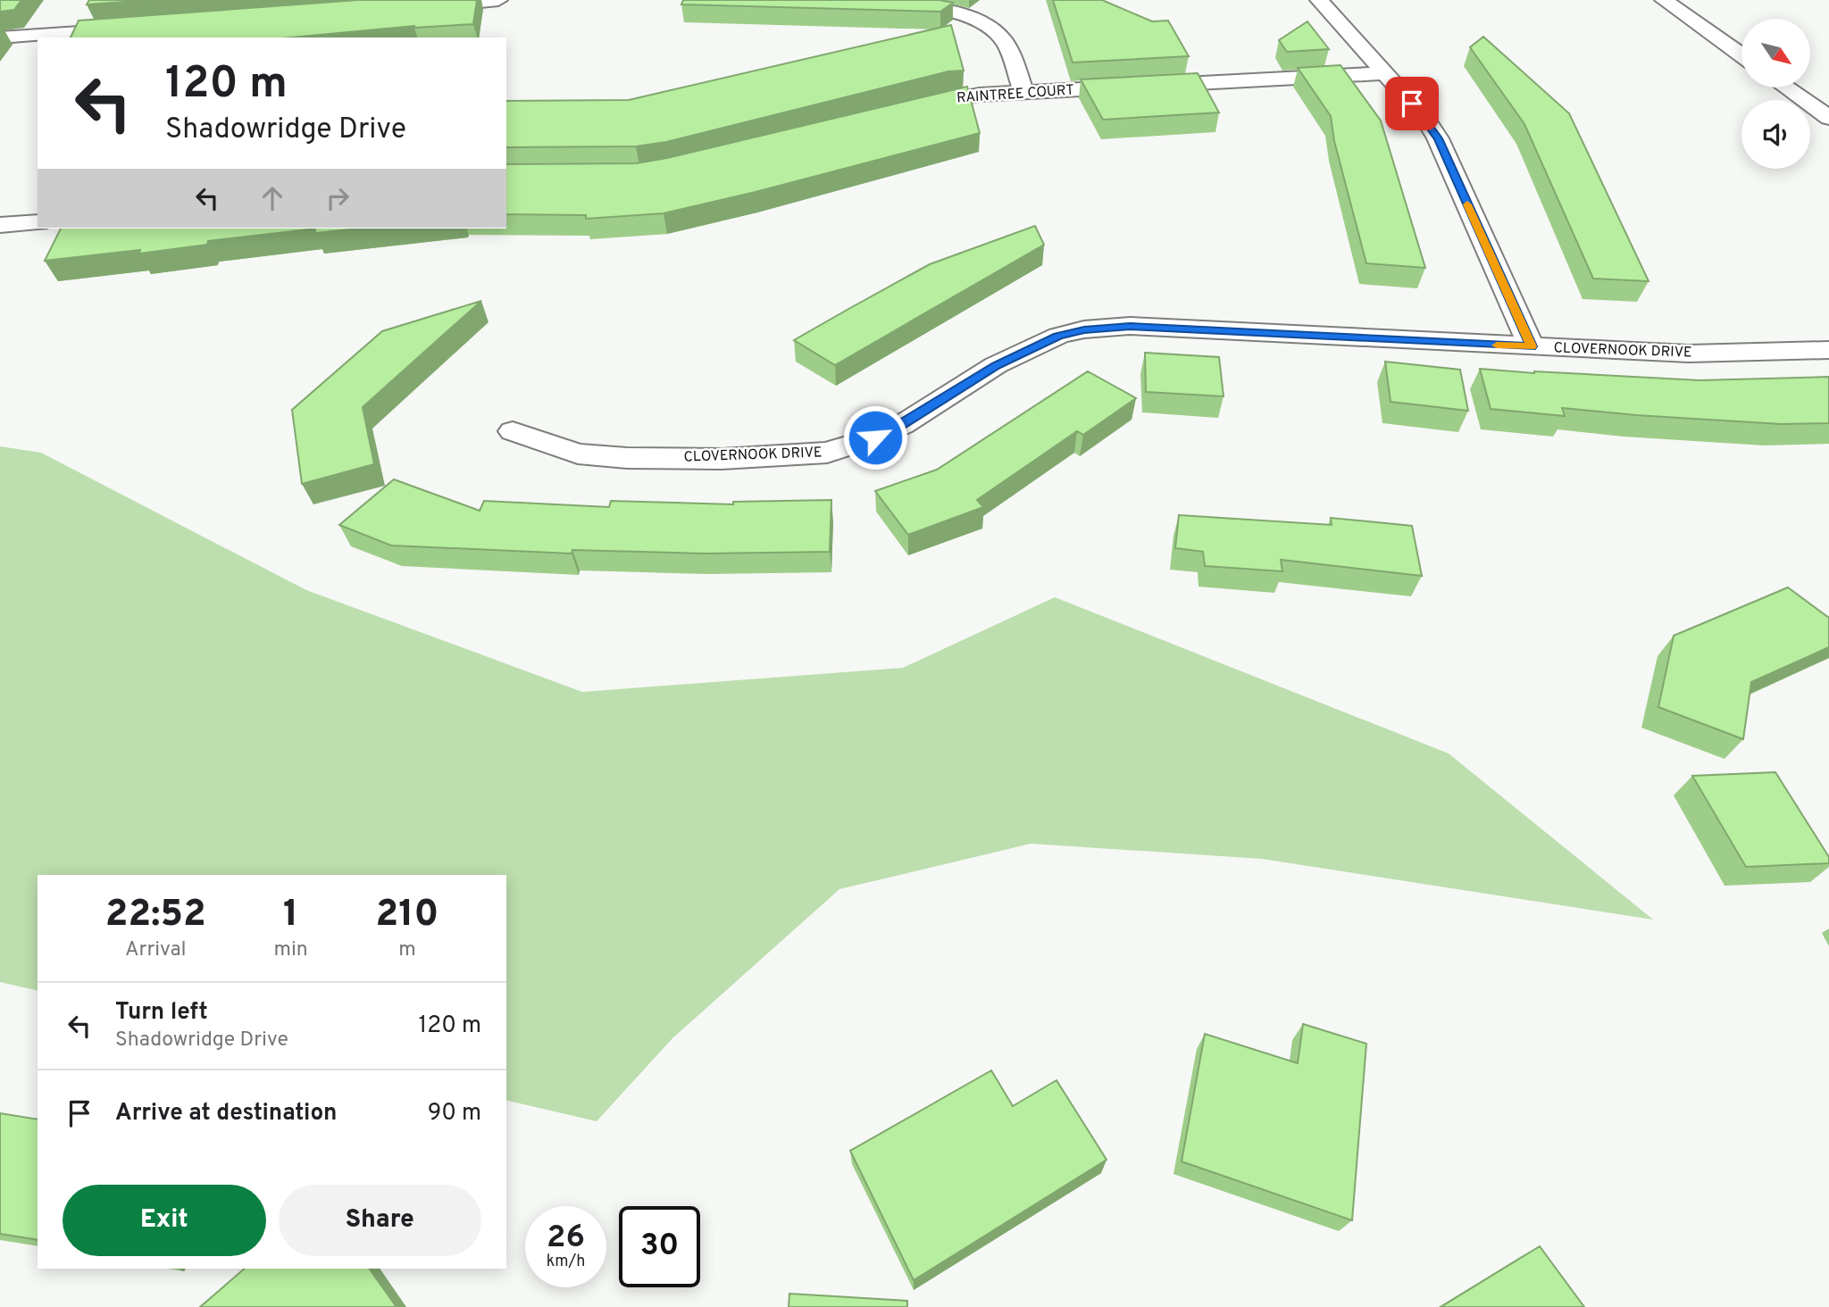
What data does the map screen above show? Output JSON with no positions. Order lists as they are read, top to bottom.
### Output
{
  "streets": {
    "street": ["RAINTREE COURT", "CLOVERNOOK DRIVE"]
  },
  "north": "bottom right",
  "page": {
    "turn": ["120 m", "Shadowridge Drive"],
    "eta": [
      "22:52",
      "Arrival",
      "1",
      "min",
      "210",
      "m"
    ],
    "list": [
      {
        "name": "Turn left",
        "note": "Shadowridge Drive",
        "value": "120 m"
      },
      {
        "name": "Arrive at destination",
        "value": "90 m"
      }
    ],
    "buttons": ["Exit", "Share"],
    "speed": "26 km/h",
    "limit": "30"
  }
}
